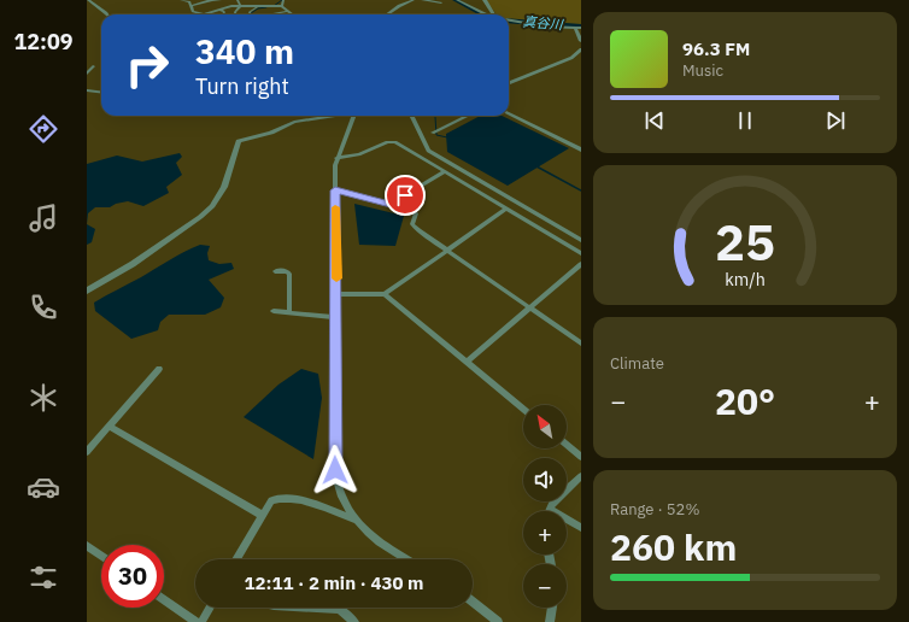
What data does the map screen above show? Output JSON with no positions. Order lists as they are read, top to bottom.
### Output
{
  "water": ["真谷川"],
  "north": "top left",
  "page": {
    "tabs": "12:09",
    "turn": ["340 m", "Turn right"],
    "song": ["96.3 FM", "Music"],
    "tile": [
      "Climate",
      ["Range · 52%", "260 km"]
    ],
    "heat": ["−", "20°", "+"],
    "map_buttons": ["+", "−"],
    "limit": "30",
    "trip": "12:11 · 2 min · 430 m",
    "gauge": ["25", "km/h"]
  }
}
